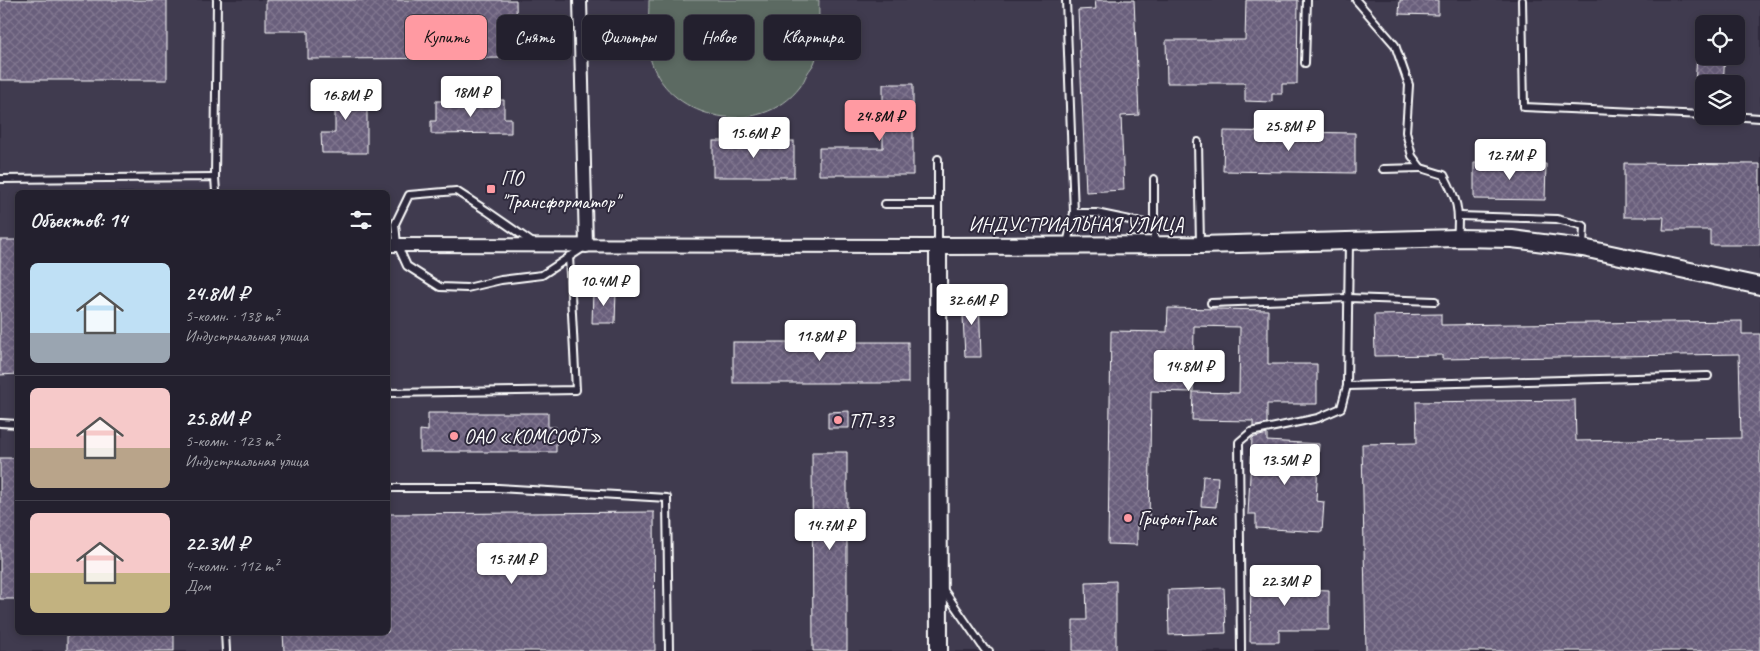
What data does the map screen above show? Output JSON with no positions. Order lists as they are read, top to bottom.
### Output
{
  "streets": {
    "street": ["ИНДУСТРИАЛЬНАЯ УЛИЦА"]
  },
  "places": {
    "transit": ["ПО \"Трансформатор\""],
    "other": ["ТП-33", "ОАО «КОМСОФТ»", "ГрифонТрак"]
  },
  "page": {
    "chip": [
      "Купить",
      "Снять",
      "Фильтры",
      "Новое",
      "Квартира"
    ],
    "price": [
      "18M ₽",
      "16.8M ₽",
      "24.8M ₽",
      "25.8M ₽",
      "15.6M ₽",
      "12.7M ₽",
      "10.4M ₽",
      "32.6M ₽",
      "11.8M ₽",
      "14.8M ₽",
      "13.5M ₽",
      "14.7M ₽",
      "15.7M ₽",
      "22.3M ₽"
    ],
    "heading": "Объектов: 14",
    "list": [
      {
        "name": "24.8M ₽",
        "note": "5-комн. · 138 m² · Индустриальная улица"
      },
      {
        "name": "25.8M ₽",
        "note": "5-комн. · 123 m² · Индустриальная улица"
      },
      {
        "name": "22.3M ₽",
        "note": "4-комн. · 112 m² · Дом"
      }
    ]
  }
}
